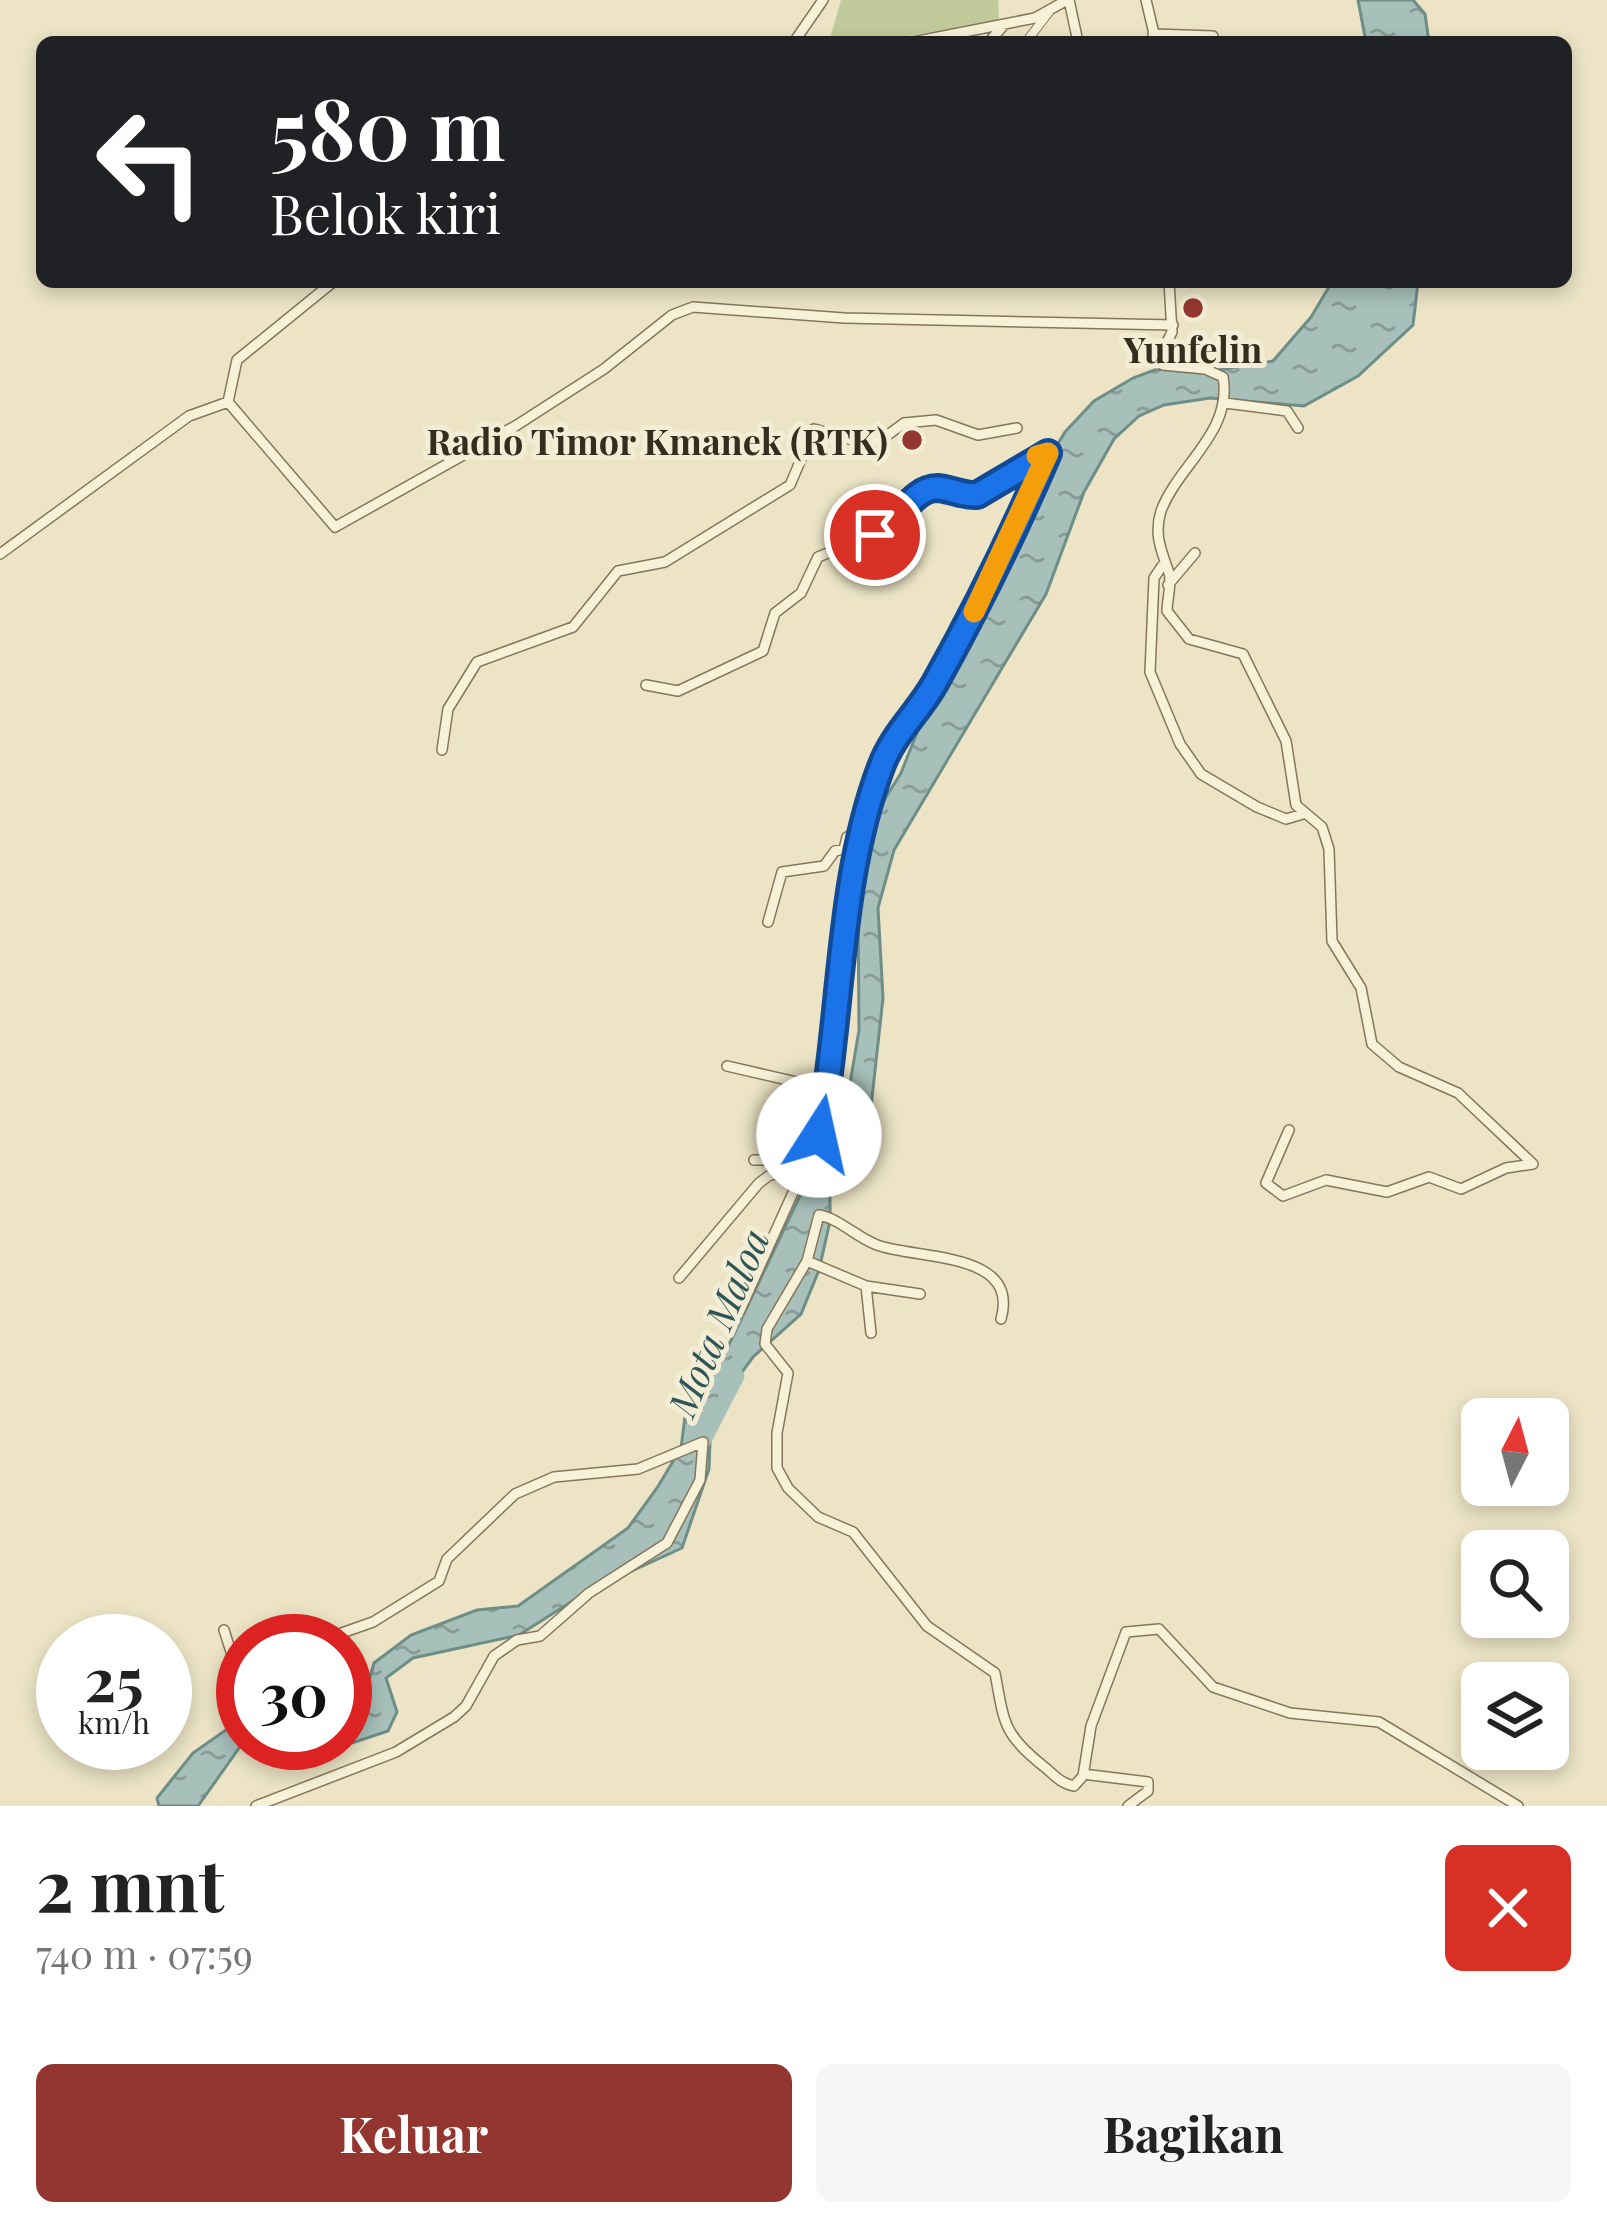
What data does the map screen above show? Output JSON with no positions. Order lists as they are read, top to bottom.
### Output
{
  "water": ["Mota Maloa"],
  "places": ["Yunfelin", "Radio Timor Kmanek (RTK)"],
  "north": "top",
  "page": {
    "turn": ["580 m", "Belok kiri"],
    "speed": "25 km/h",
    "limit": "30",
    "heading": ["2 mnt", "740 m · 07:59"],
    "buttons": ["Keluar", "Bagikan"]
  }
}
